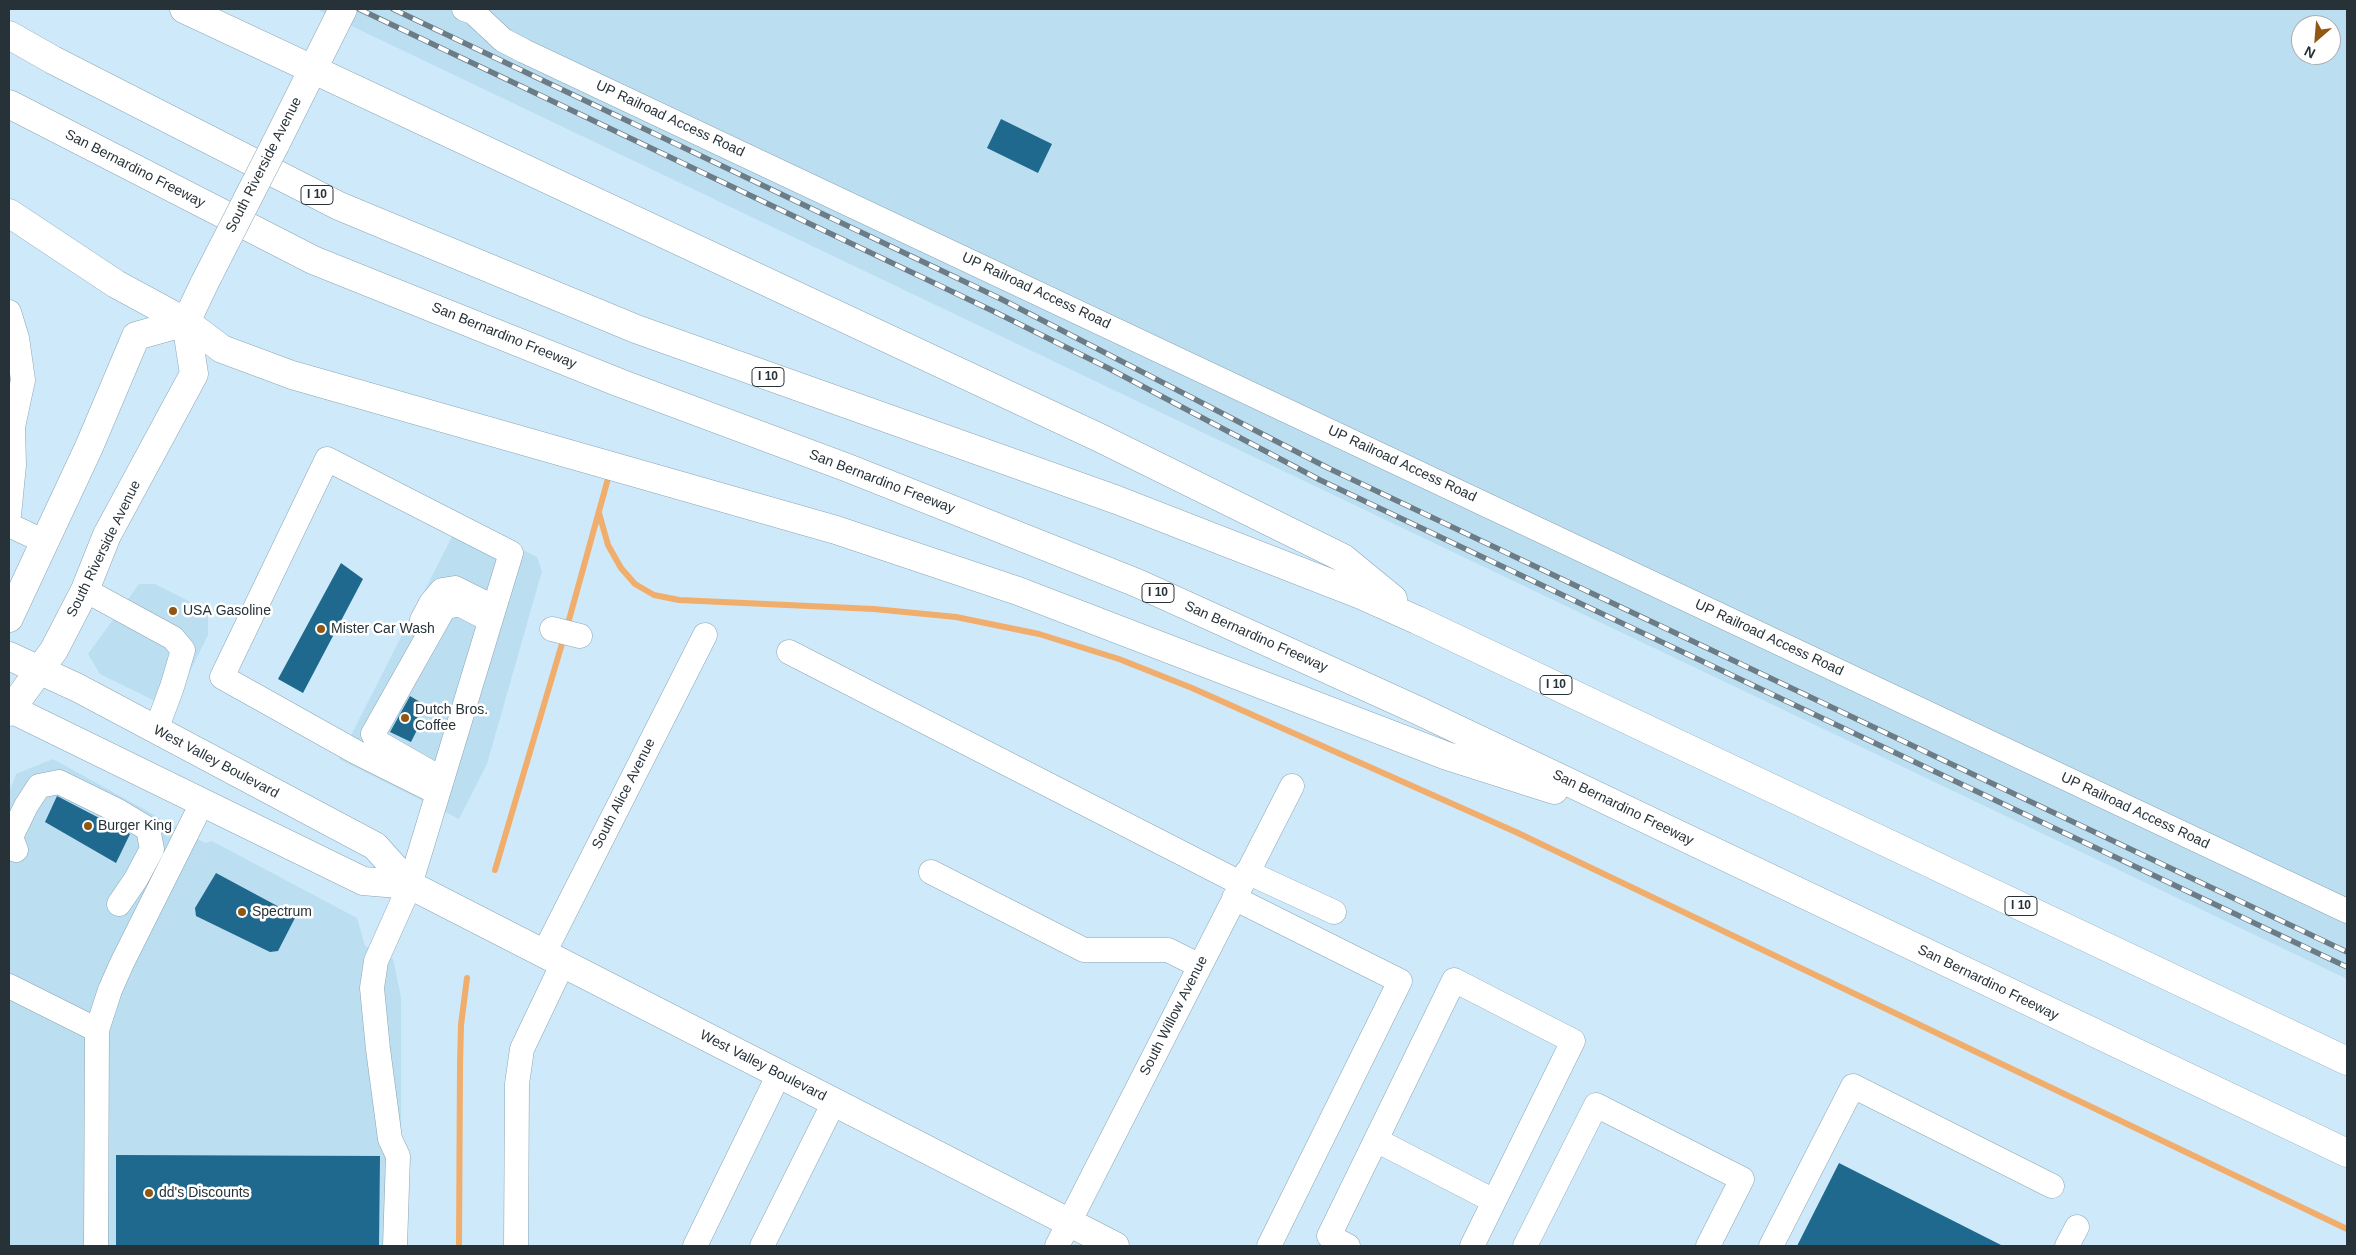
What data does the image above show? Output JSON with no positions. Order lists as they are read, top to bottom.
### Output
{
  "streets": {
    "main road": [
      "South Riverside Avenue",
      "San Bernardino Freeway",
      "I 10",
      "West Valley Boulevard"
    ],
    "street": ["UP Railroad Access Road", "South Alice Avenue", "South Willow Avenue"]
  },
  "crossings": [
    ["South Riverside Avenue", "West Valley Boulevard"],
    ["West Valley Boulevard", "South Alice Avenue"],
    ["West Valley Boulevard", "South Willow Avenue"]
  ],
  "places": [
    "USA Gasoline",
    "Mister Car Wash",
    "Dutch Bros. Coffee",
    "Burger King",
    "Spectrum",
    "dd's Discounts"
  ],
  "north": "bottom left"
}
